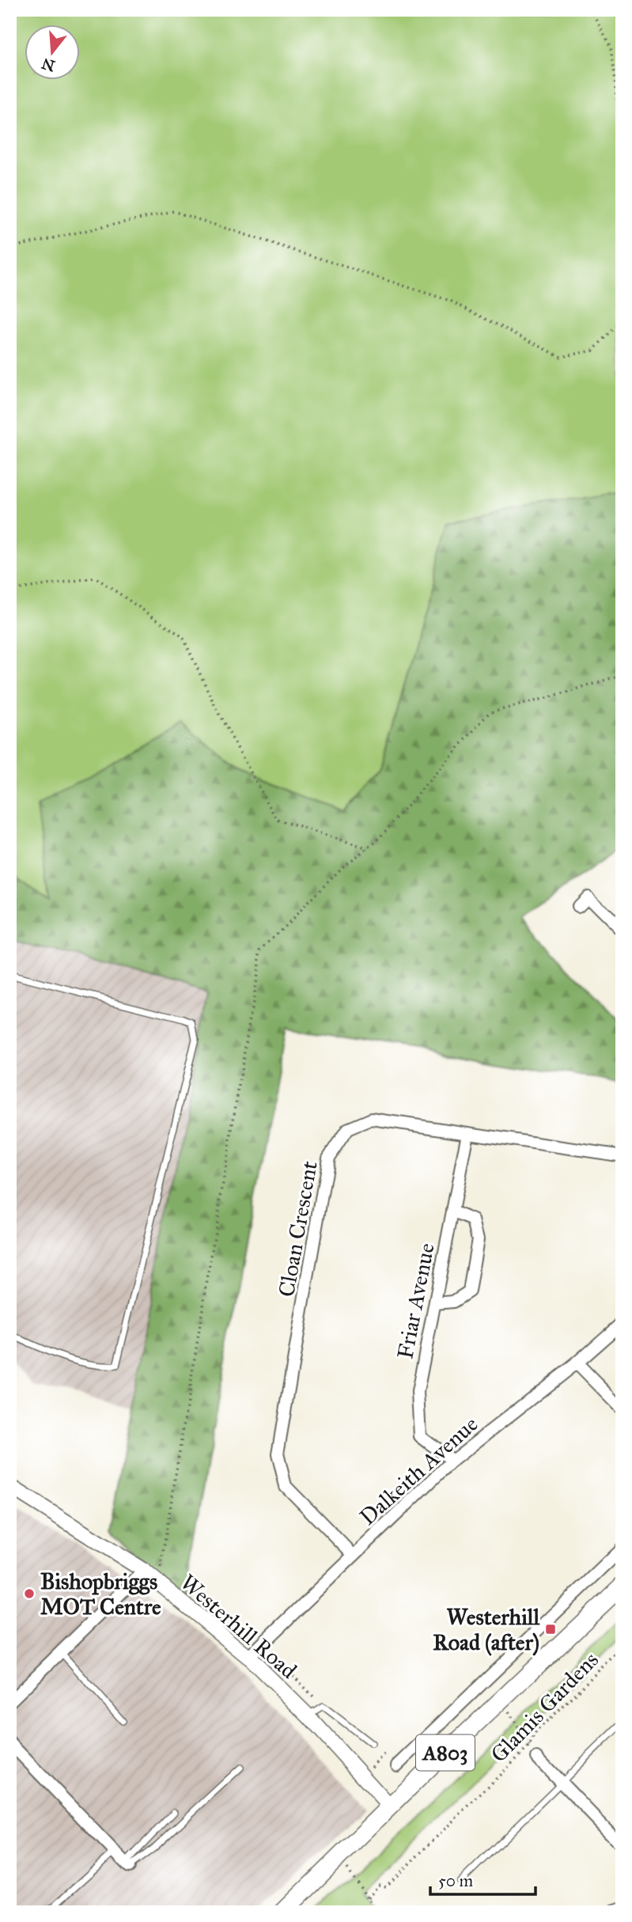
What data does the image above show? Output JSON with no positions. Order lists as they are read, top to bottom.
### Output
{
  "streets": {
    "main road": ["A803"],
    "street": [
      "Cloan Crescent",
      "Friar Avenue",
      "Dalkeith Avenue",
      "Westerhill Road"
    ],
    "path": ["Glamis Gardens"]
  },
  "crossings": [
    ["Cloan Crescent", "Friar Avenue"],
    ["Cloan Crescent", "Dalkeith Avenue"],
    ["Friar Avenue", "Dalkeith Avenue"],
    ["Dalkeith Avenue", "Westerhill Road"],
    ["Westerhill Road", "A803"]
  ],
  "places": {
    "other": ["Bishopbriggs MOT Centre"],
    "transit": ["Westerhill Road (after)"]
  },
  "scale_bar": "50 m",
  "north": "bottom"
}
